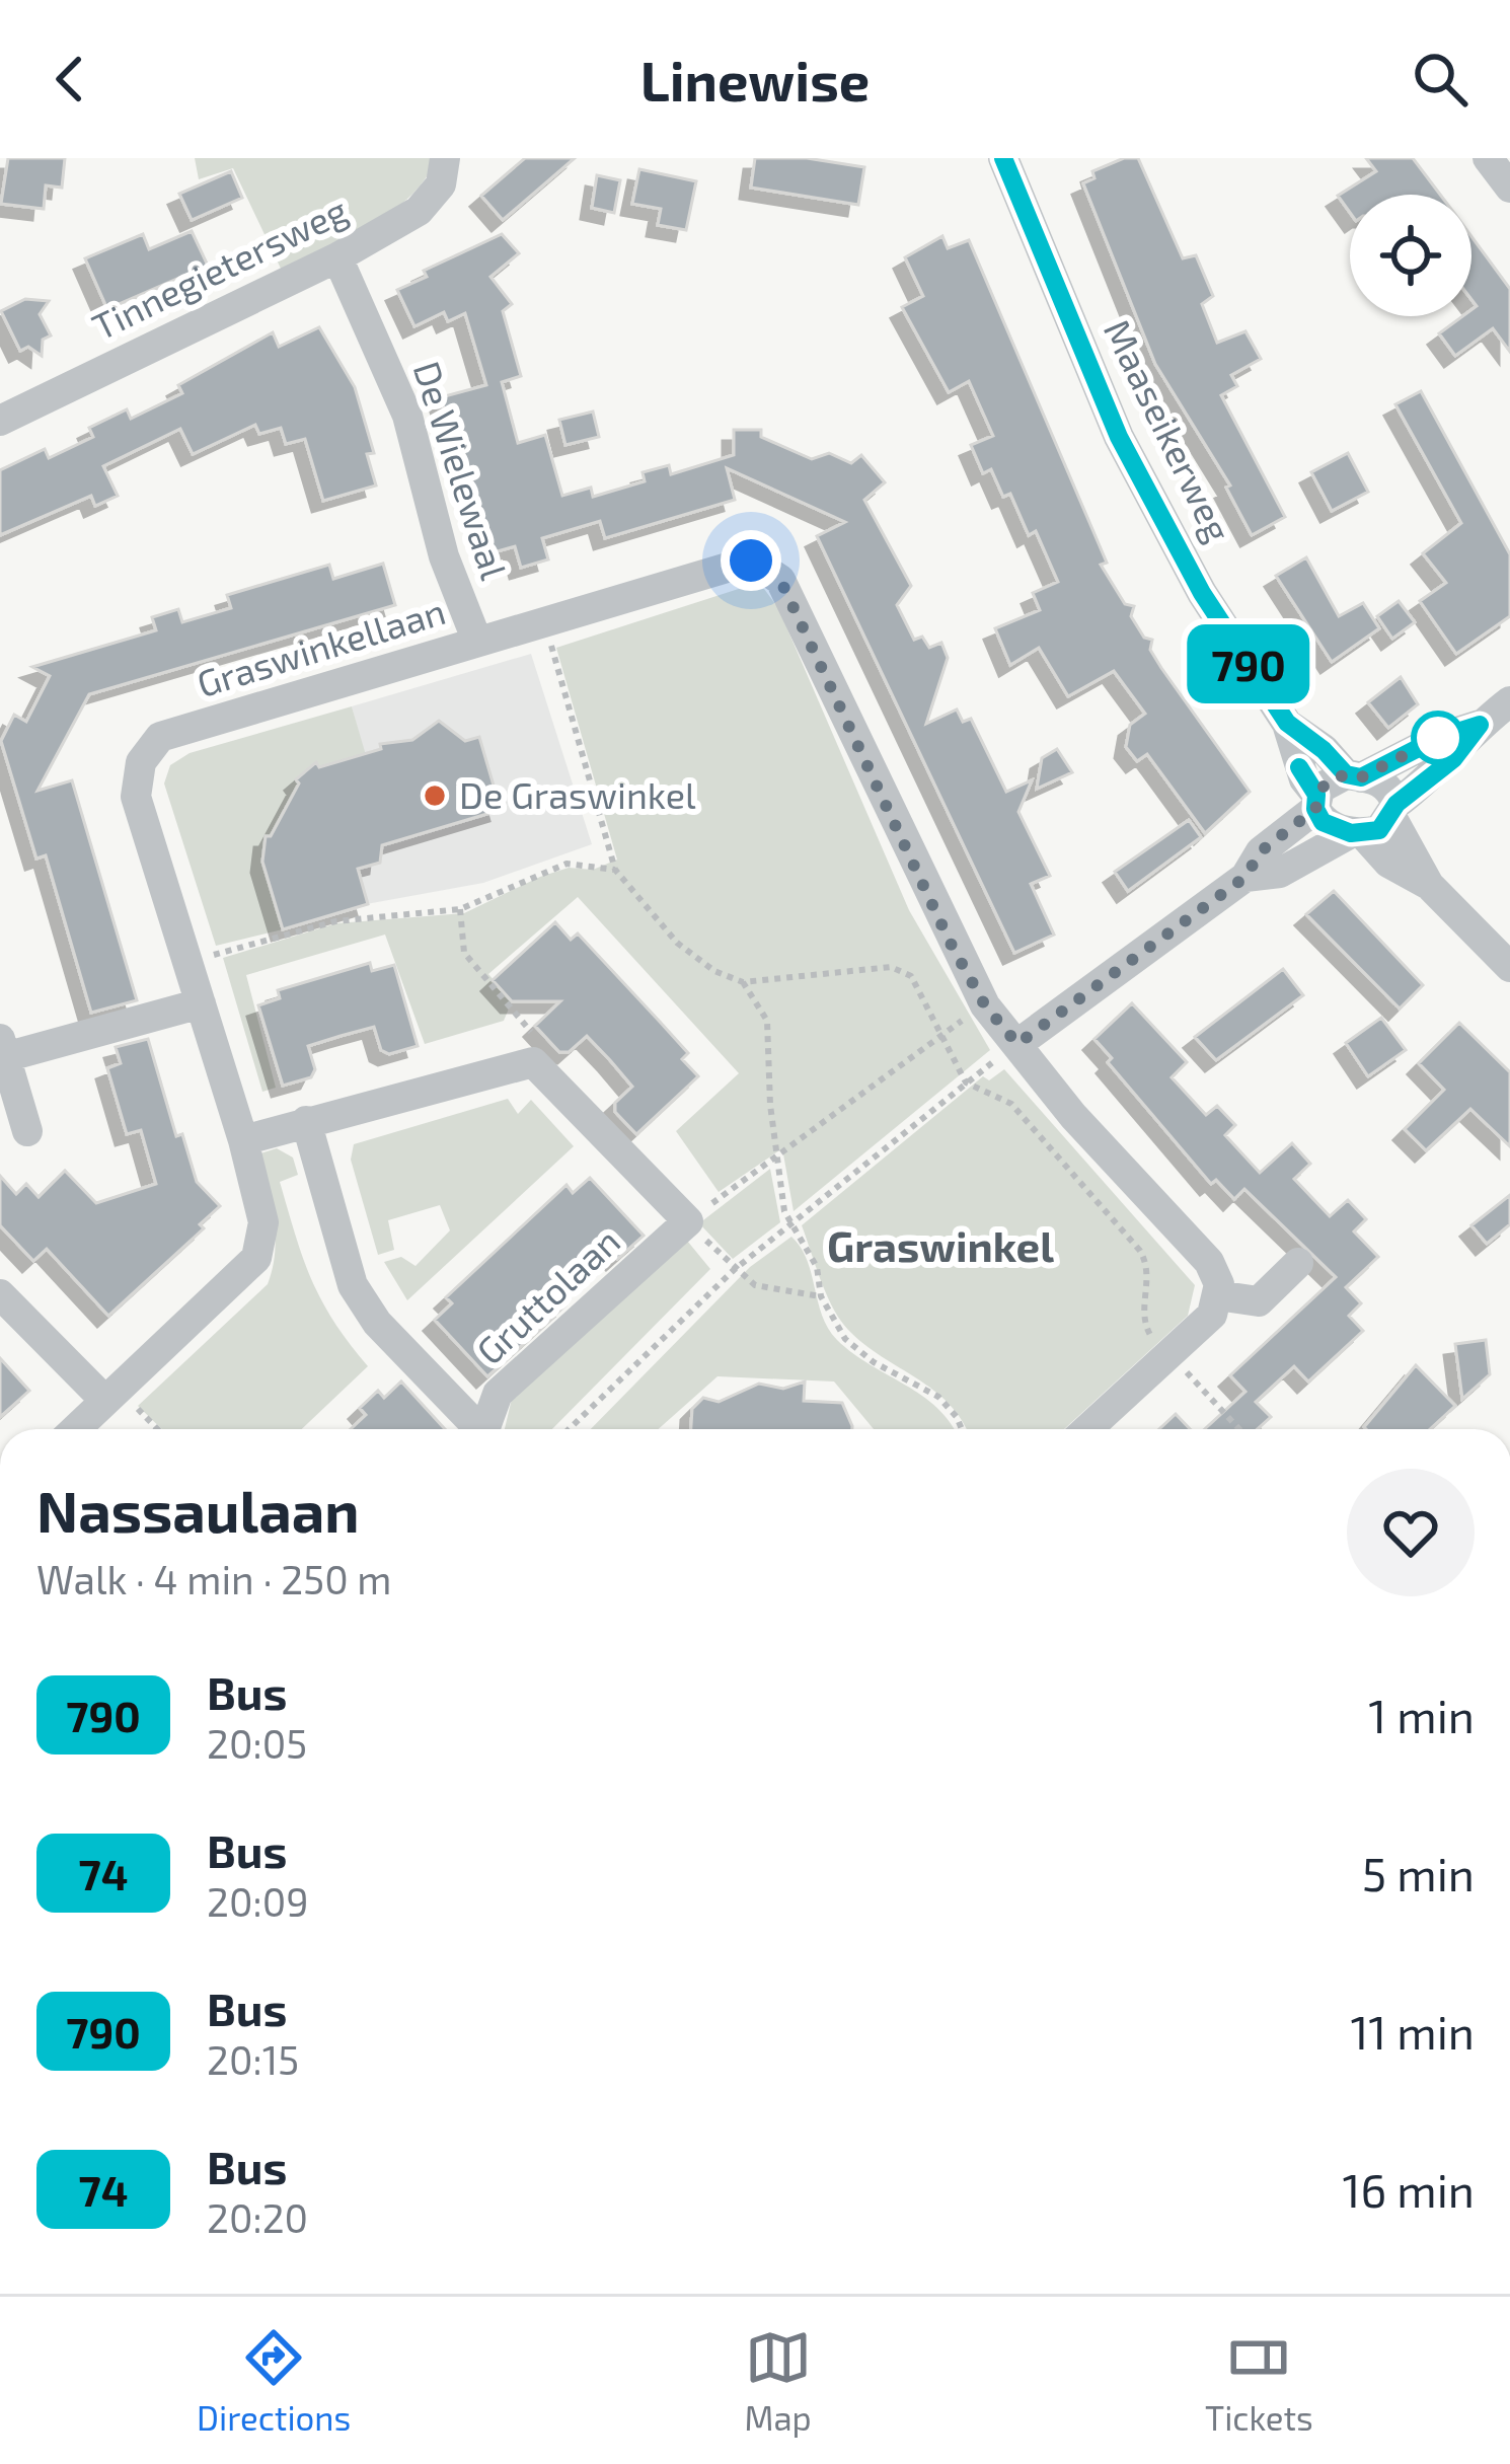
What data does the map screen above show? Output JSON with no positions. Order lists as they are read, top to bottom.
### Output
{
  "streets": {
    "street": [
      "Tinnegietersweg",
      "Maaseikerweg",
      "De Wielewaal",
      "Graswinkellaan",
      "Gruttolaan"
    ]
  },
  "crossings": [
    ["Tinnegietersweg", "De Wielewaal"],
    ["De Wielewaal", "Graswinkellaan"]
  ],
  "districts": ["Graswinkel"],
  "places": ["De Graswinkel"],
  "lines": ["bus line 790"],
  "page": {
    "header": "Linewise",
    "on_map": "790",
    "heading": ["Nassaulaan", "Walk · 4 min · 250 m"],
    "list": [
      {
        "mark": "790",
        "name": "Bus",
        "note": "20:05",
        "value": "1 min"
      },
      {
        "mark": "74",
        "name": "Bus",
        "note": "20:09",
        "value": "5 min"
      },
      {
        "mark": "790",
        "name": "Bus",
        "note": "20:15",
        "value": "11 min"
      },
      {
        "mark": "74",
        "name": "Bus",
        "note": "20:20",
        "value": "16 min"
      }
    ],
    "tabs": ["Directions", "Map", "Tickets"]
  }
}
